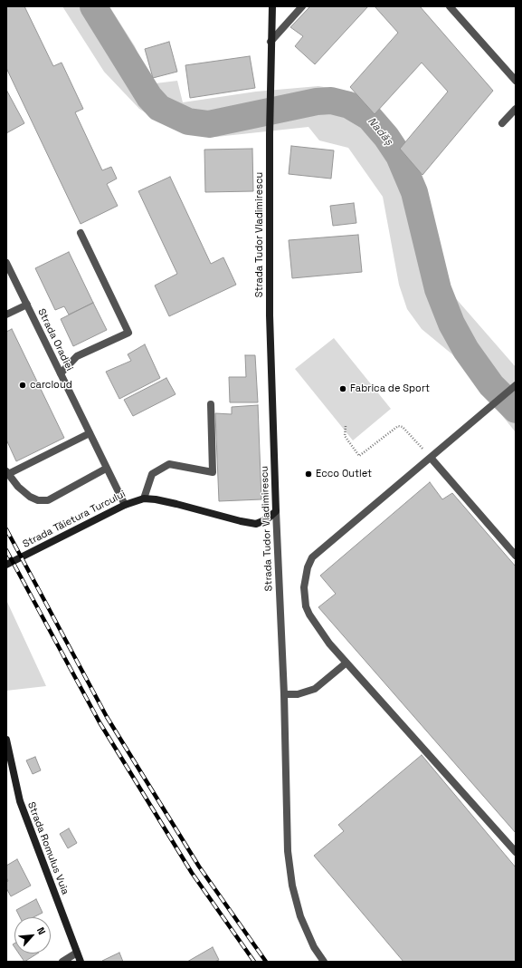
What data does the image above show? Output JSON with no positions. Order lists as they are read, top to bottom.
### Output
{
  "streets": {
    "main road": ["Strada Tudor Vladimirescu", "Strada Tăietura Turcului", "Strada Romulus Vuia"],
    "street": ["Strada Oradiei"]
  },
  "crossings": [
    ["Strada Tudor Vladimirescu", "Strada Tăietura Turcului"],
    ["Strada Oradiei", "Strada Tăietura Turcului"]
  ],
  "water": ["Nadăș"],
  "places": ["carcloud", "Fabrica de Sport", "Ecco Outlet"],
  "north": "top right"
}
